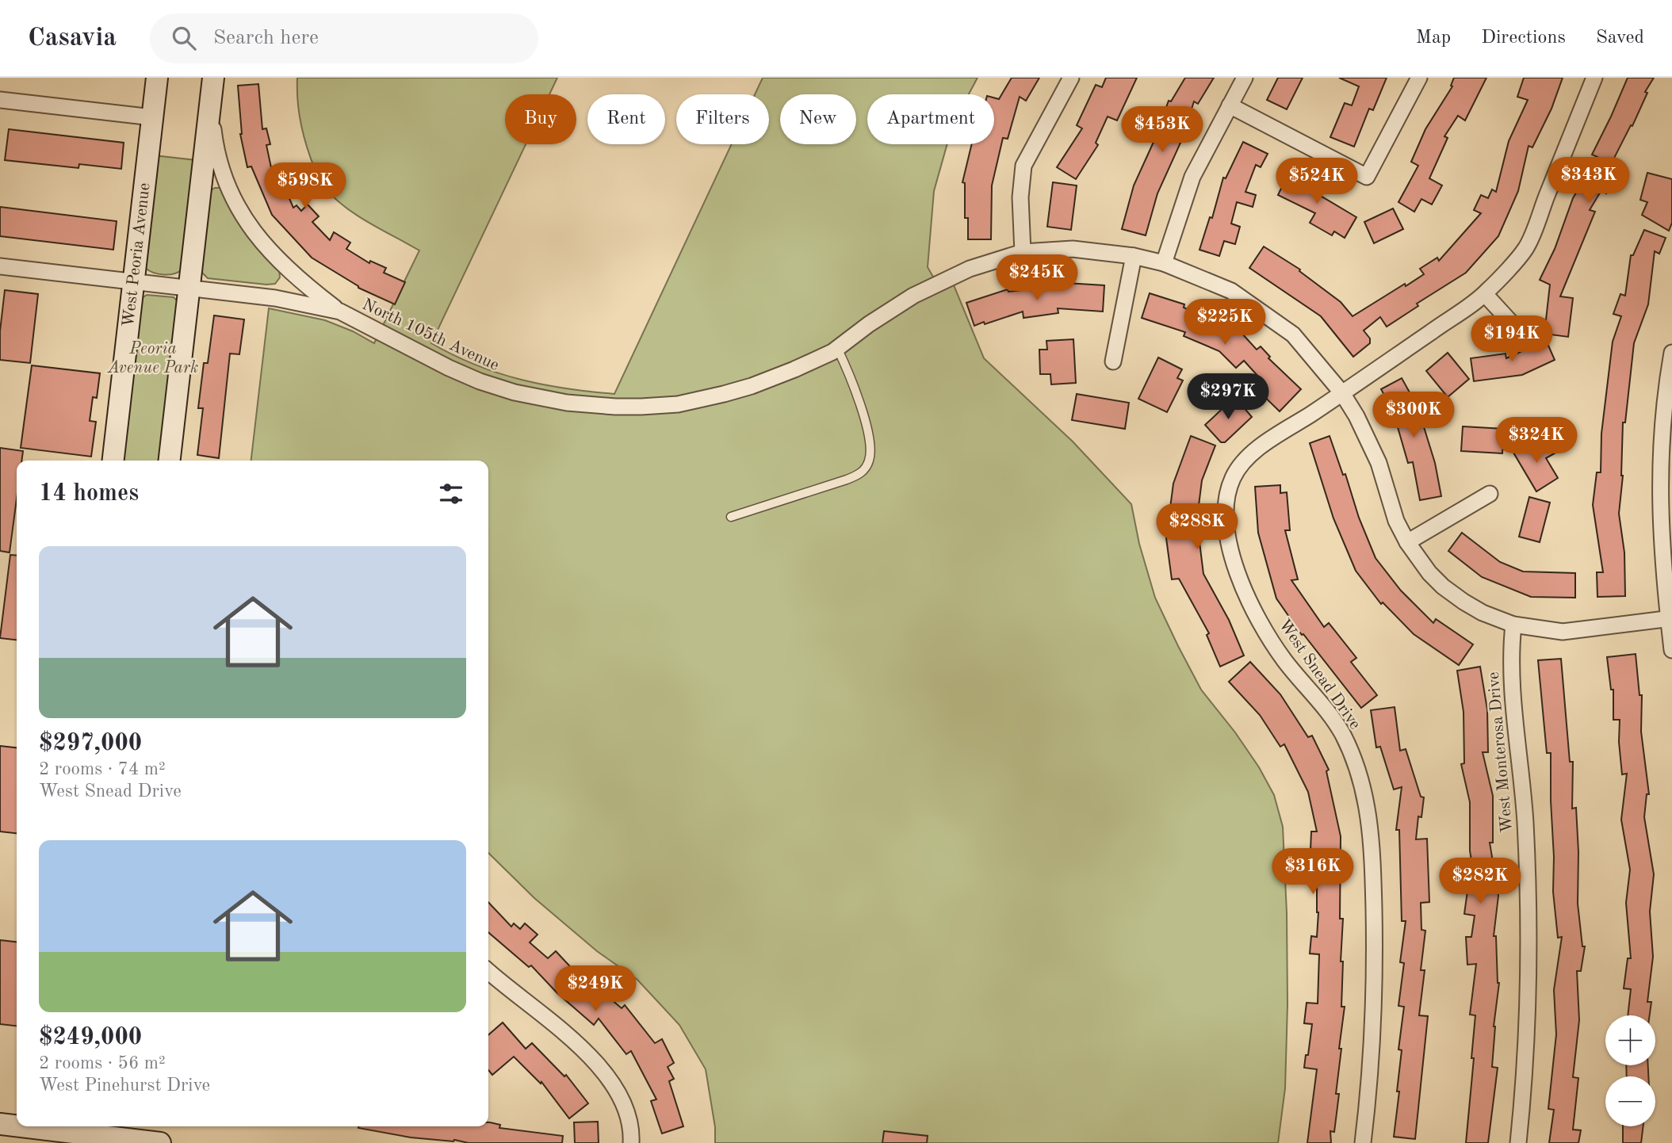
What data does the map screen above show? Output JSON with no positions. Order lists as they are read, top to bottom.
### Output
{
  "streets": {
    "street": [
      "West Peoria Avenue",
      "North 105th Avenue",
      "West Snead Drive",
      "West Monterosa Drive"
    ]
  },
  "crossings": [
    ["West Peoria Avenue", "North 105th Avenue"],
    ["North 105th Avenue", "West Snead Drive"],
    ["North 105th Avenue", "West Monterosa Drive"]
  ],
  "parks": ["Peoria Avenue Park"],
  "page": {
    "header": "Casavia",
    "search": "Search here",
    "nav": ["Map", "Directions", "Saved"],
    "chip": [
      "Buy",
      "Rent",
      "Filters",
      "New",
      "Apartment"
    ],
    "price": [
      "$453K",
      "$343K",
      "$524K",
      "$598K",
      "$245K",
      "$225K",
      "$194K",
      "$297K",
      "$300K",
      "$324K",
      "$288K",
      "$316K",
      "$282K",
      "$249K"
    ],
    "heading": "14 homes",
    "list": [
      {
        "name": "$297,000",
        "note": "2 rooms · 74 m² · West Snead Drive"
      },
      {
        "name": "$249,000",
        "note": "2 rooms · 56 m² · West Pinehurst Drive"
      }
    ],
    "map_buttons": ["+", "−"]
  }
}
